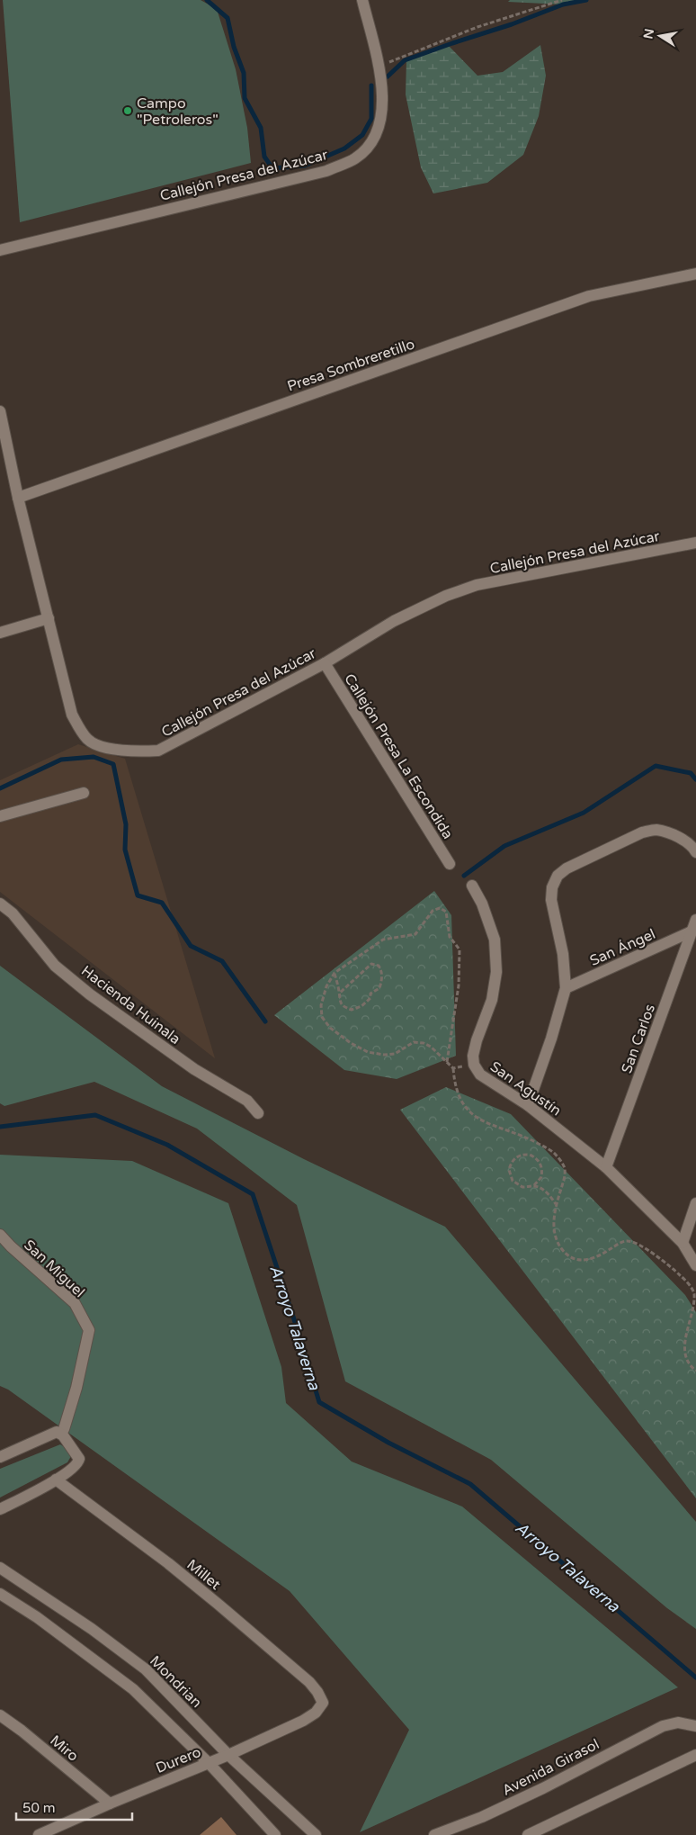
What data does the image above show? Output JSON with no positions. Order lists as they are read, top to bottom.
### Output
{
  "streets": {
    "street": [
      "Callejón Presa del Azúcar",
      "Presa Sombreretillo",
      "Callejón Presa La Escondida",
      "San Ángel",
      "Hacienda Huinala",
      "San Carlos",
      "San Agustín",
      "San Miguel",
      "Millet",
      "Mondrian",
      "Miro",
      "Durero",
      "Avenida Girasol"
    ]
  },
  "crossings": [
    ["Callejón Presa del Azúcar", "Presa Sombreretillo"],
    ["Callejón Presa del Azúcar", "Callejón Presa La Escondida"],
    ["San Ángel", "San Carlos"],
    ["San Carlos", "San Agustín"],
    ["Millet", "Durero"],
    ["Mondrian", "Durero"],
    ["Miro", "Durero"]
  ],
  "water": ["Arroyo Talaverna"],
  "places": ["Campo \"Petroleros\""],
  "scale_bar": "50 m",
  "north": "left"
}
